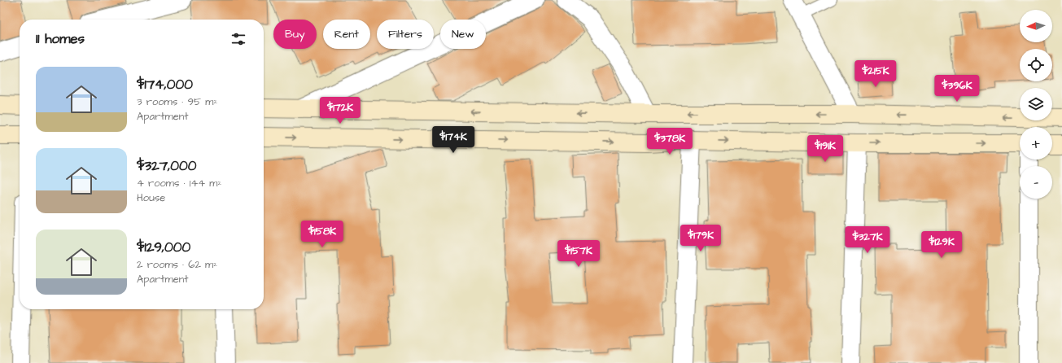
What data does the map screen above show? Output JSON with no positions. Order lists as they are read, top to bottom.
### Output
{
  "north": "left",
  "page": {
    "map_buttons": ["+", "−"],
    "chip": [
      "Buy",
      "Rent",
      "Filters",
      "New"
    ],
    "heading": "11 homes",
    "list": [
      {
        "name": "$174,000",
        "note": "3 rooms · 95 m² · Apartment"
      },
      {
        "name": "$327,000",
        "note": "4 rooms · 144 m² · House"
      },
      {
        "name": "$129,000",
        "note": "2 rooms · 62 m² · Apartment"
      }
    ],
    "price": [
      "$215K",
      "$396K",
      "$172K",
      "$174K",
      "$378K",
      "$191K",
      "$158K",
      "$179K",
      "$327K",
      "$129K",
      "$157K"
    ]
  }
}
